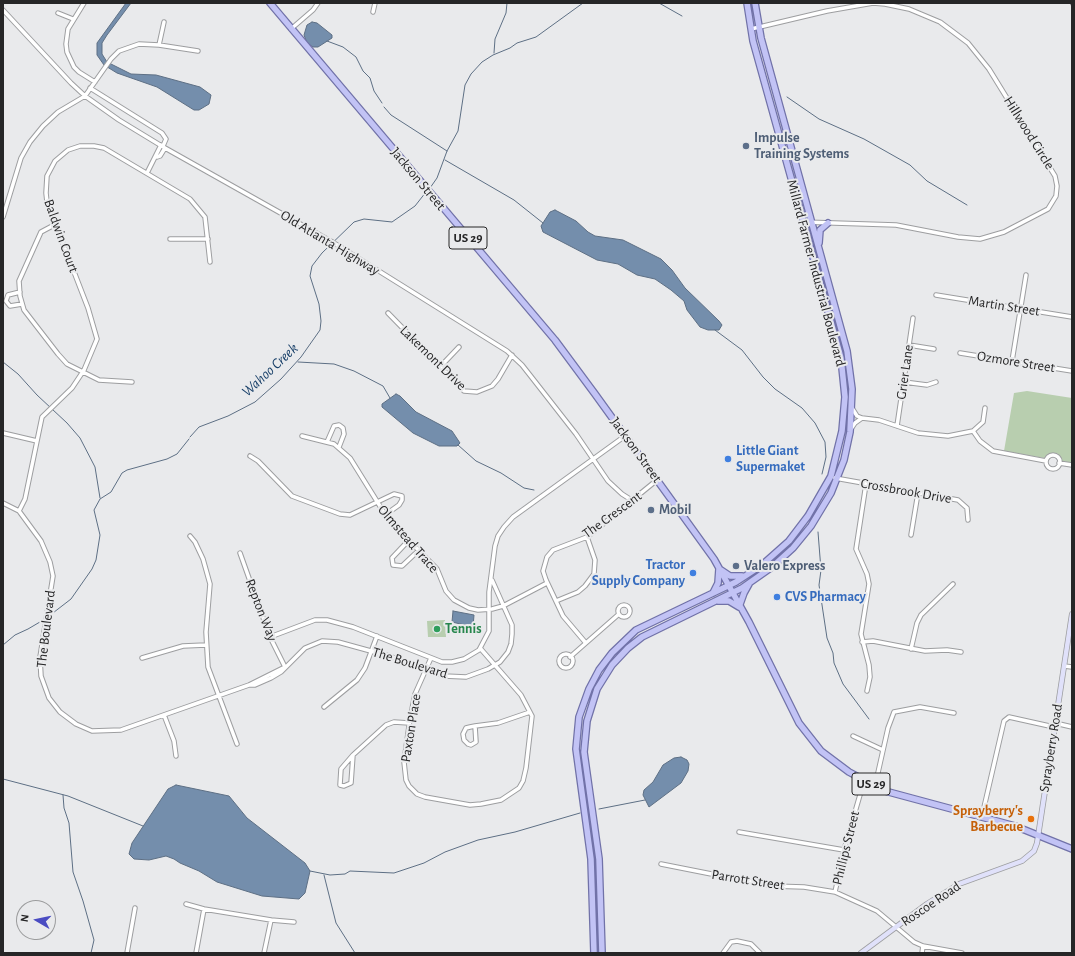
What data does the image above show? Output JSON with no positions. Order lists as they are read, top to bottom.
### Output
{
  "streets": {
    "main road": ["Jackson Street", "US 29", "Millard Farmer Industrial Boulevard"],
    "street": [
      "Hillwood Circle",
      "Baldwin Court",
      "Old Atlanta Highway",
      "Martin Street",
      "Lakemont Drive",
      "Ozmore Street",
      "Grier Lane",
      "Crossbrook Drive",
      "The Crescent",
      "Olmstead Trace",
      "Repton Way",
      "The Boulevard",
      "Paxton Place",
      "Sprayberry Road",
      "Phillips Street",
      "Parrott Street",
      "Roscoe Road"
    ]
  },
  "crossings": [
    ["Hillwood Circle", "Millard Farmer Industrial Boulevard"],
    ["Jackson Street", "Millard Farmer Industrial Boulevard"],
    ["Jackson Street", "The Crescent"],
    ["Jackson Street", "The Boulevard"],
    ["Jackson Street", "Sprayberry Road"],
    ["Jackson Street", "Phillips Street"],
    ["Jackson Street", "Roscoe Road"],
    ["Baldwin Court", "The Boulevard"],
    ["Old Atlanta Highway", "Lakemont Drive"],
    ["Old Atlanta Highway", "The Crescent"],
    ["Old Atlanta Highway", "The Boulevard"],
    ["Millard Farmer Industrial Boulevard", "Crossbrook Drive"],
    ["The Crescent", "Olmstead Trace"],
    ["Olmstead Trace", "The Boulevard"],
    ["Repton Way", "The Boulevard"],
    ["The Boulevard", "Paxton Place"],
    ["Sprayberry Road", "Roscoe Road"],
    ["Phillips Street", "Parrott Street"],
    ["Phillips Street", "Roscoe Road"]
  ],
  "water": ["Wahoo Creek"],
  "places": [
    "Impulse Training Systems",
    "Little Giant Supermaket",
    "Mobil",
    "Valero Express",
    "Tractor Supply Company",
    "CVS Pharmacy",
    "Tennis",
    "Sprayberry's Barbecue"
  ],
  "north": "left"
}
